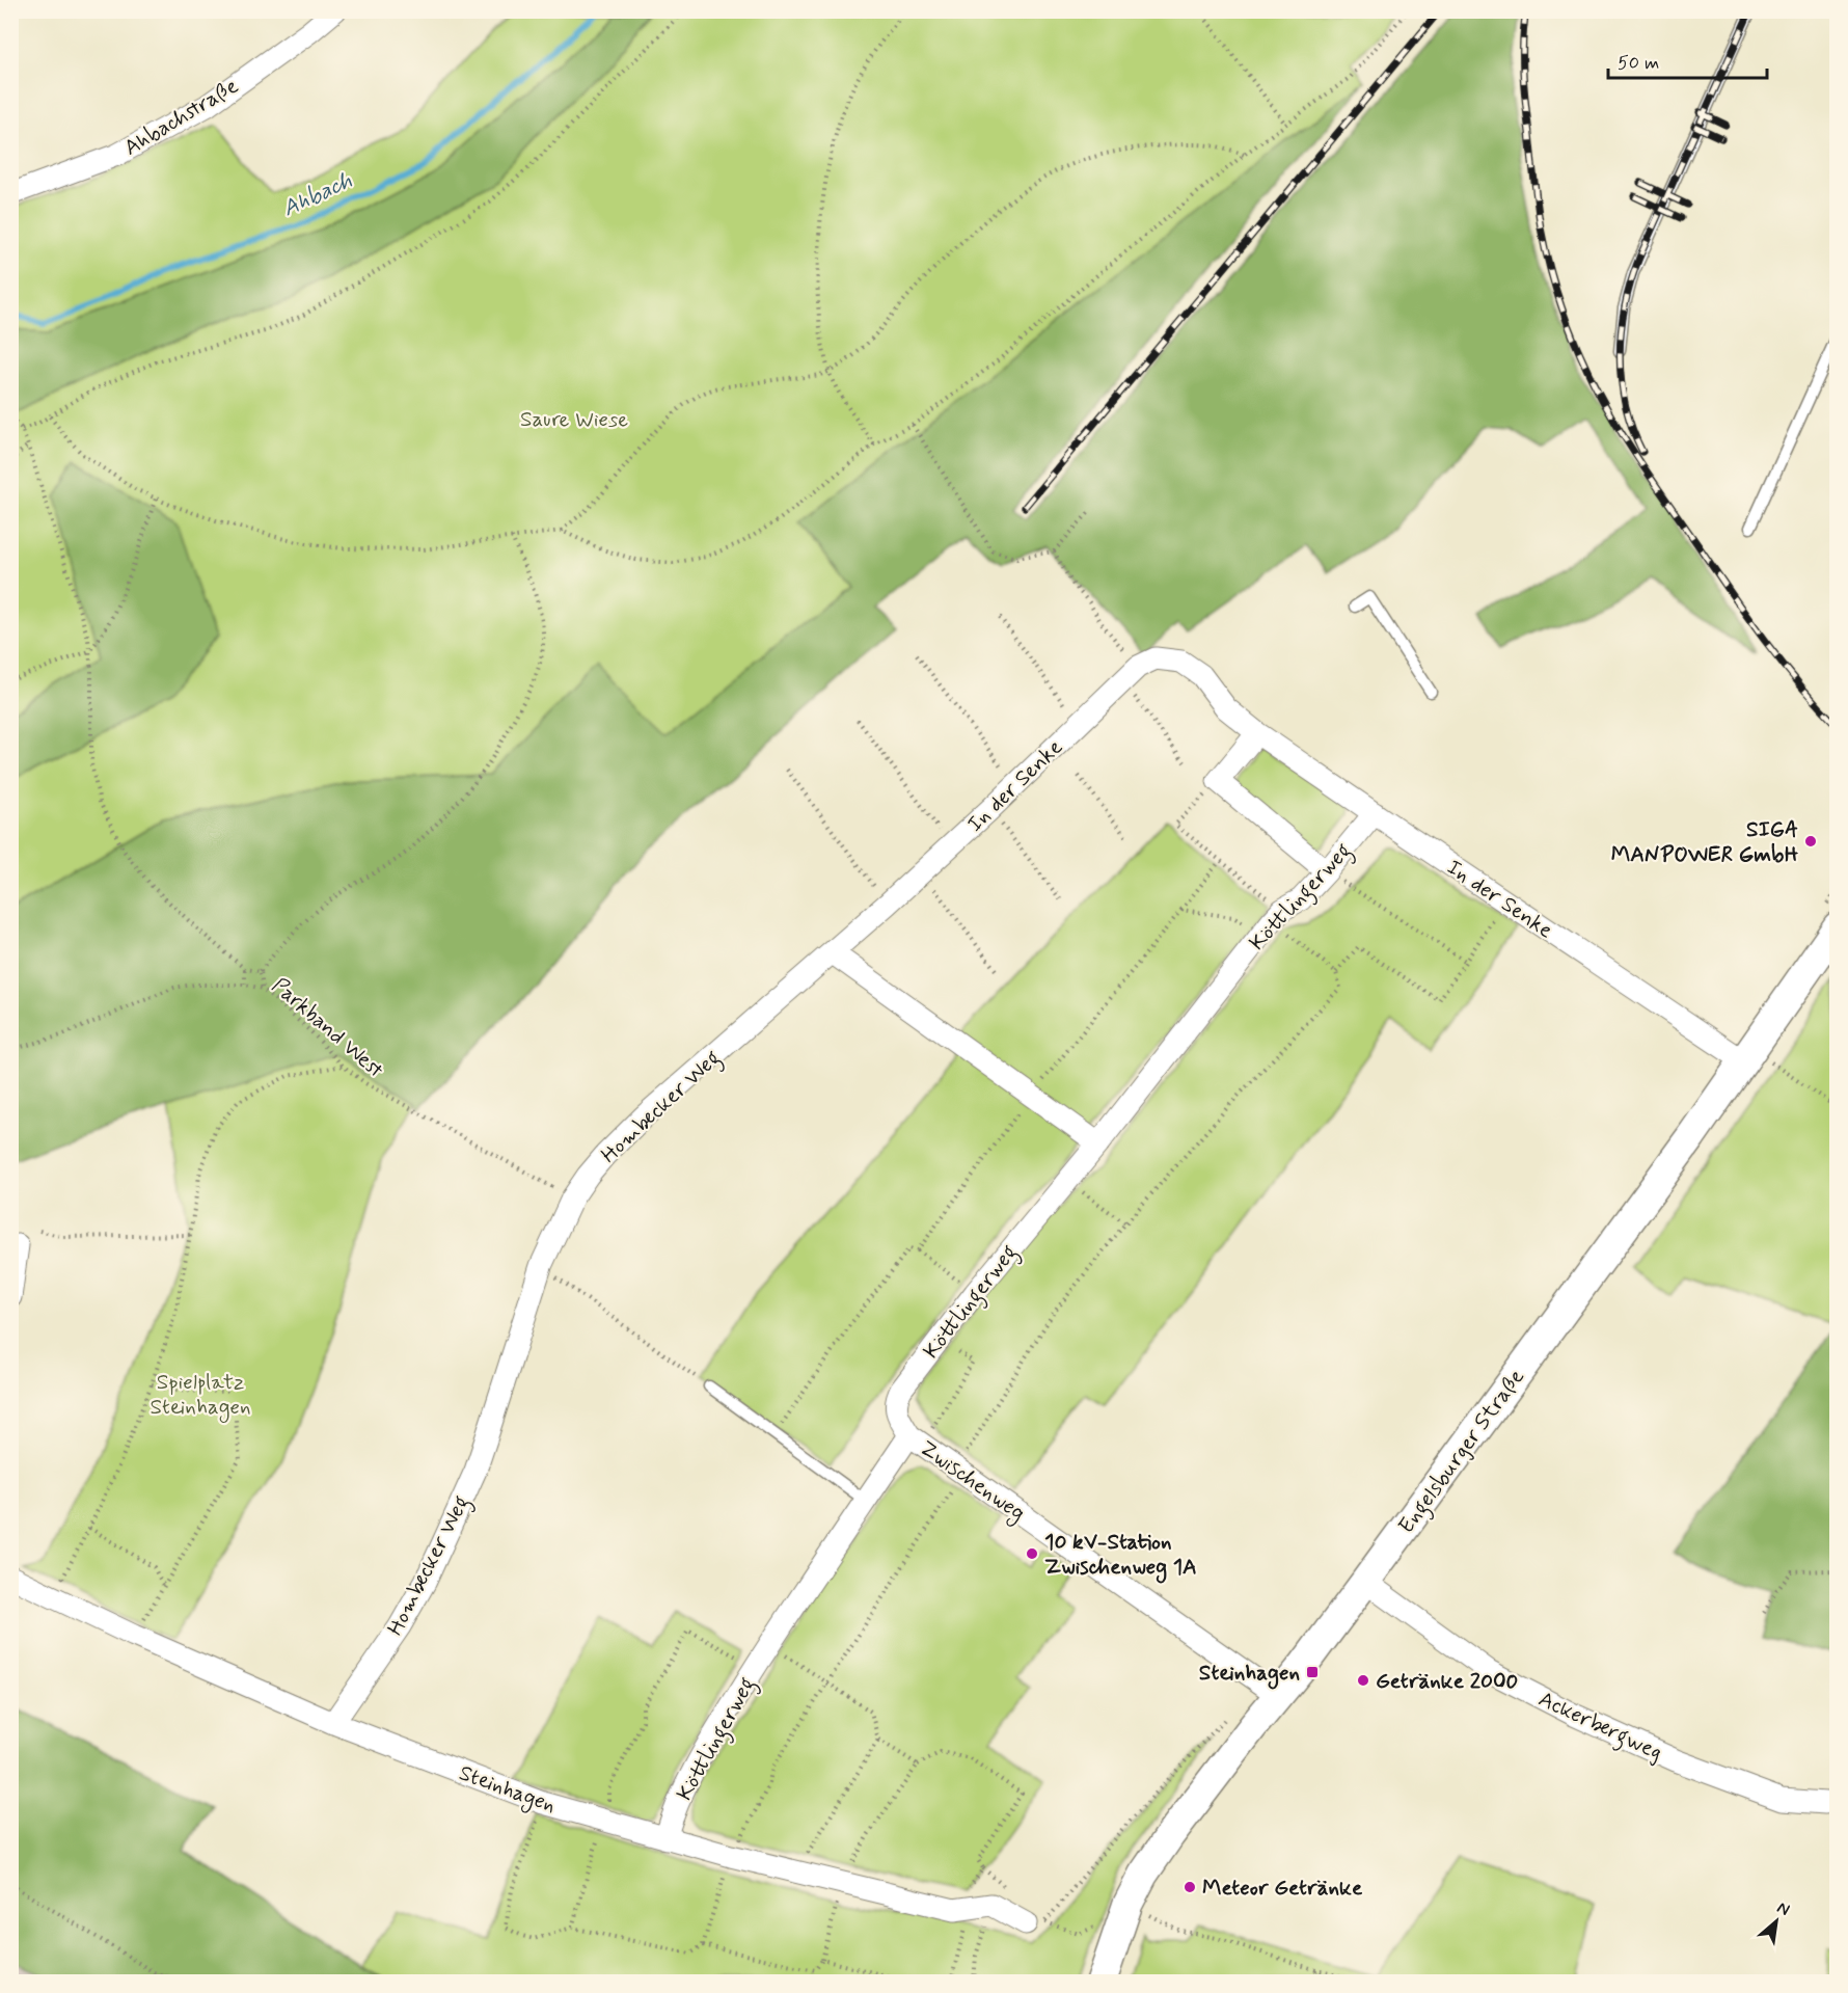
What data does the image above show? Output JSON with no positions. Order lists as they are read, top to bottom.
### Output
{
  "streets": {
    "street": [
      "Ahbachstraße",
      "In der Senke",
      "Köttlingerweg",
      "Hombecker Weg",
      "Engelsburger Straße",
      "Zwischenweg",
      "Ackerbergweg",
      "Steinhagen"
    ],
    "path": ["Parkband West"]
  },
  "crossings": [
    ["In der Senke", "Köttlingerweg"],
    ["In der Senke", "Hombecker Weg"],
    ["In der Senke", "Engelsburger Straße"],
    ["Köttlingerweg", "Zwischenweg"],
    ["Köttlingerweg", "Steinhagen"],
    ["Parkband West", "Hombecker Weg"],
    ["Hombecker Weg", "Steinhagen"],
    ["Engelsburger Straße", "Zwischenweg"],
    ["Engelsburger Straße", "Ackerbergweg"]
  ],
  "water": ["Ahbach"],
  "parks": ["Saure Wiese", "Spielplatz Steinhagen"],
  "places": {
    "other": [
      "SIGA MANPOWER GmbH",
      "10 kV-Station Zwischenweg 1A",
      "Getränke 2000",
      "Meteor Getränke"
    ],
    "transit": ["Steinhagen"]
  },
  "scale_bar": "50 m",
  "north": "top right"
}
